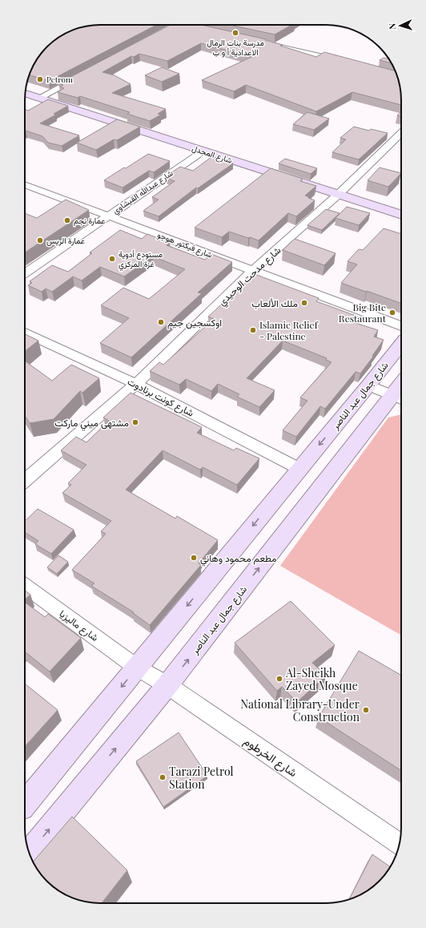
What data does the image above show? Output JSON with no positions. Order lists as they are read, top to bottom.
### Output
{
  "streets": {
    "main road": ["شارع المجدل", "شارع جمال عبد الناصر"],
    "street": [
      "شارع عبدالله القيشاوي",
      "شارع فيكتور هوجو",
      "شارع مدحت الوحيدي",
      "شارع كونت برنادوت",
      "شارع ماليزيا",
      "شارع الخرطوم"
    ]
  },
  "crossings": [
    ["شارع المجدل", "شارع عبدالله القيشاوي"],
    ["شارع المجدل", "شارع مدحت الوحيدي"],
    ["شارع عبدالله القيشاوي", "شارع فيكتور هوجو"],
    ["شارع فيكتور هوجو", "شارع مدحت الوحيدي"],
    ["شارع مدحت الوحيدي", "شارع كونت برنادوت"],
    ["شارع جمال عبد الناصر", "شارع كونت برنادوت"],
    ["شارع جمال عبد الناصر", "شارع ماليزيا"],
    ["شارع جمال عبد الناصر", "شارع الخرطوم"],
    ["شارع ماليزيا", "شارع الخرطوم"]
  ],
  "places": [
    "مدرسة بنات الرمال الاعدادية أ و ب",
    "Petrom",
    "عمارة نجم",
    "عمارة الريس",
    "مستودع أدوية غزة المركزي",
    "ملك الألعاب",
    "Big Bite Restaurant",
    "اوكسجين جيم",
    "Islamic Relief - Palestine",
    "مشتهى ميني ماركت",
    "مطعم محمود وهاني",
    "Al-Sheikh Zayed Mosque",
    "National Library-Under Construction",
    "Tarazi Petrol Station"
  ],
  "north": "left"
}
